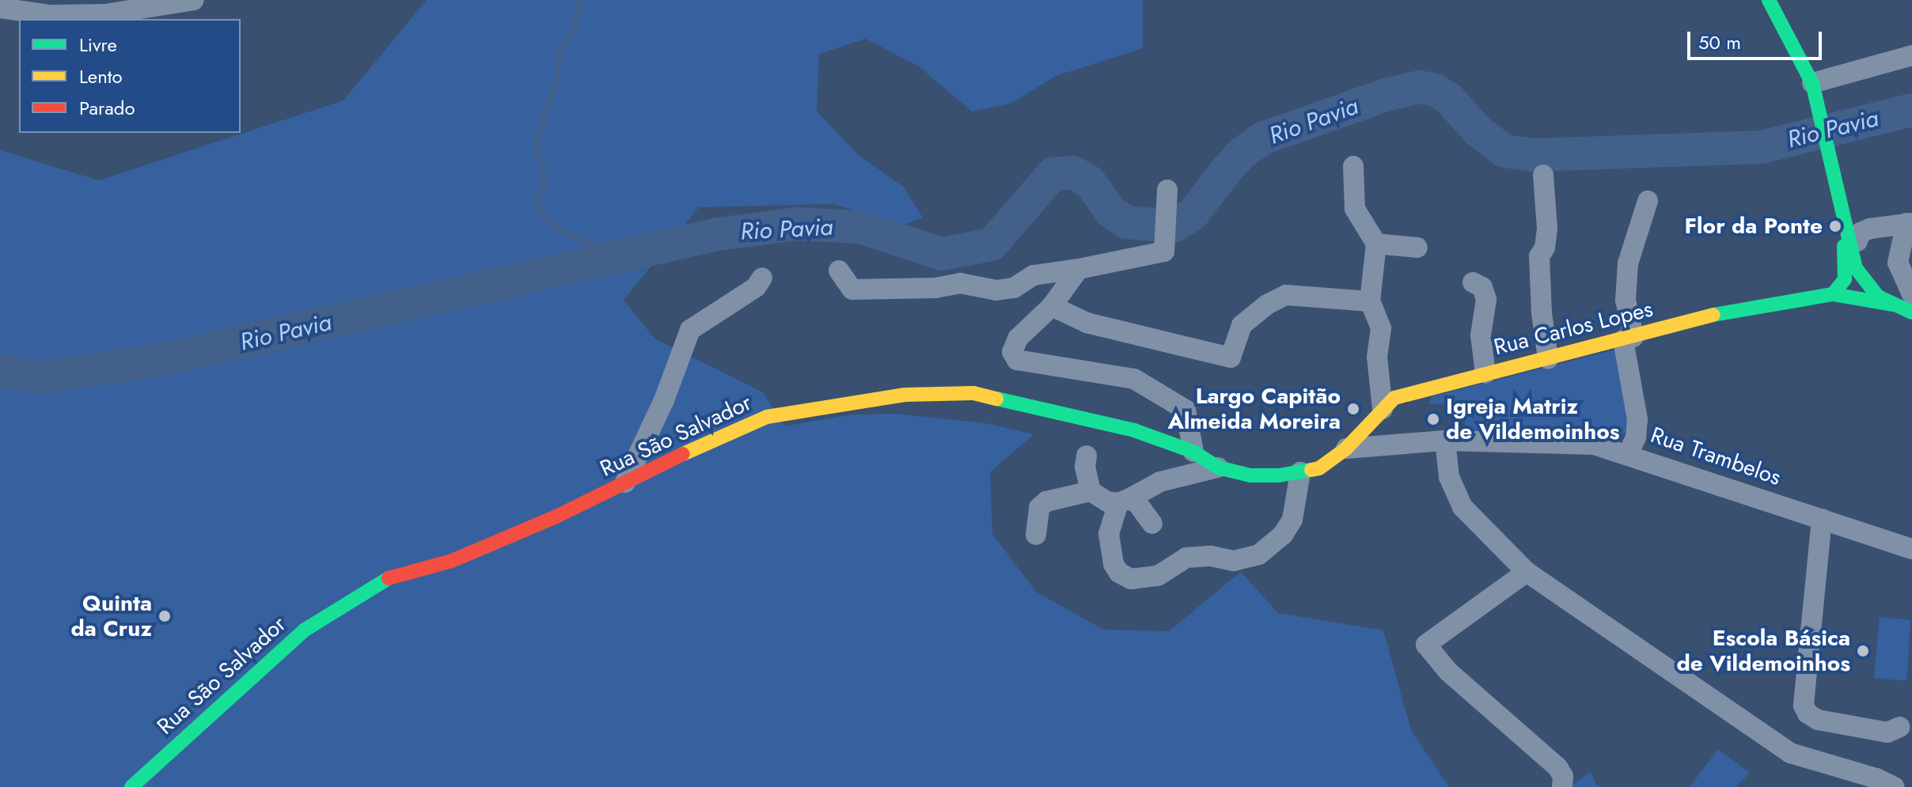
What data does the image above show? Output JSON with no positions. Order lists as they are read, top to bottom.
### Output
{
  "streets": {
    "street": ["Rua Carlos Lopes", "Rua São Salvador", "Rua Trambelos"]
  },
  "crossings": [
    ["Rua Carlos Lopes", "Rua São Salvador"],
    ["Rua Carlos Lopes", "Rua Trambelos"],
    ["Rua São Salvador", "Rua Trambelos"]
  ],
  "water": ["Rio Pavia"],
  "places": [
    "Flor da Ponte",
    "Largo Capitão Almeida Moreira",
    "Igreja Matriz de Vildemoinhos",
    "Quinta da Cruz",
    "Escola Básica de Vildemoinhos"
  ],
  "legend": ["Livre", "Lento", "Parado"],
  "scale_bar": "50 m"
}
